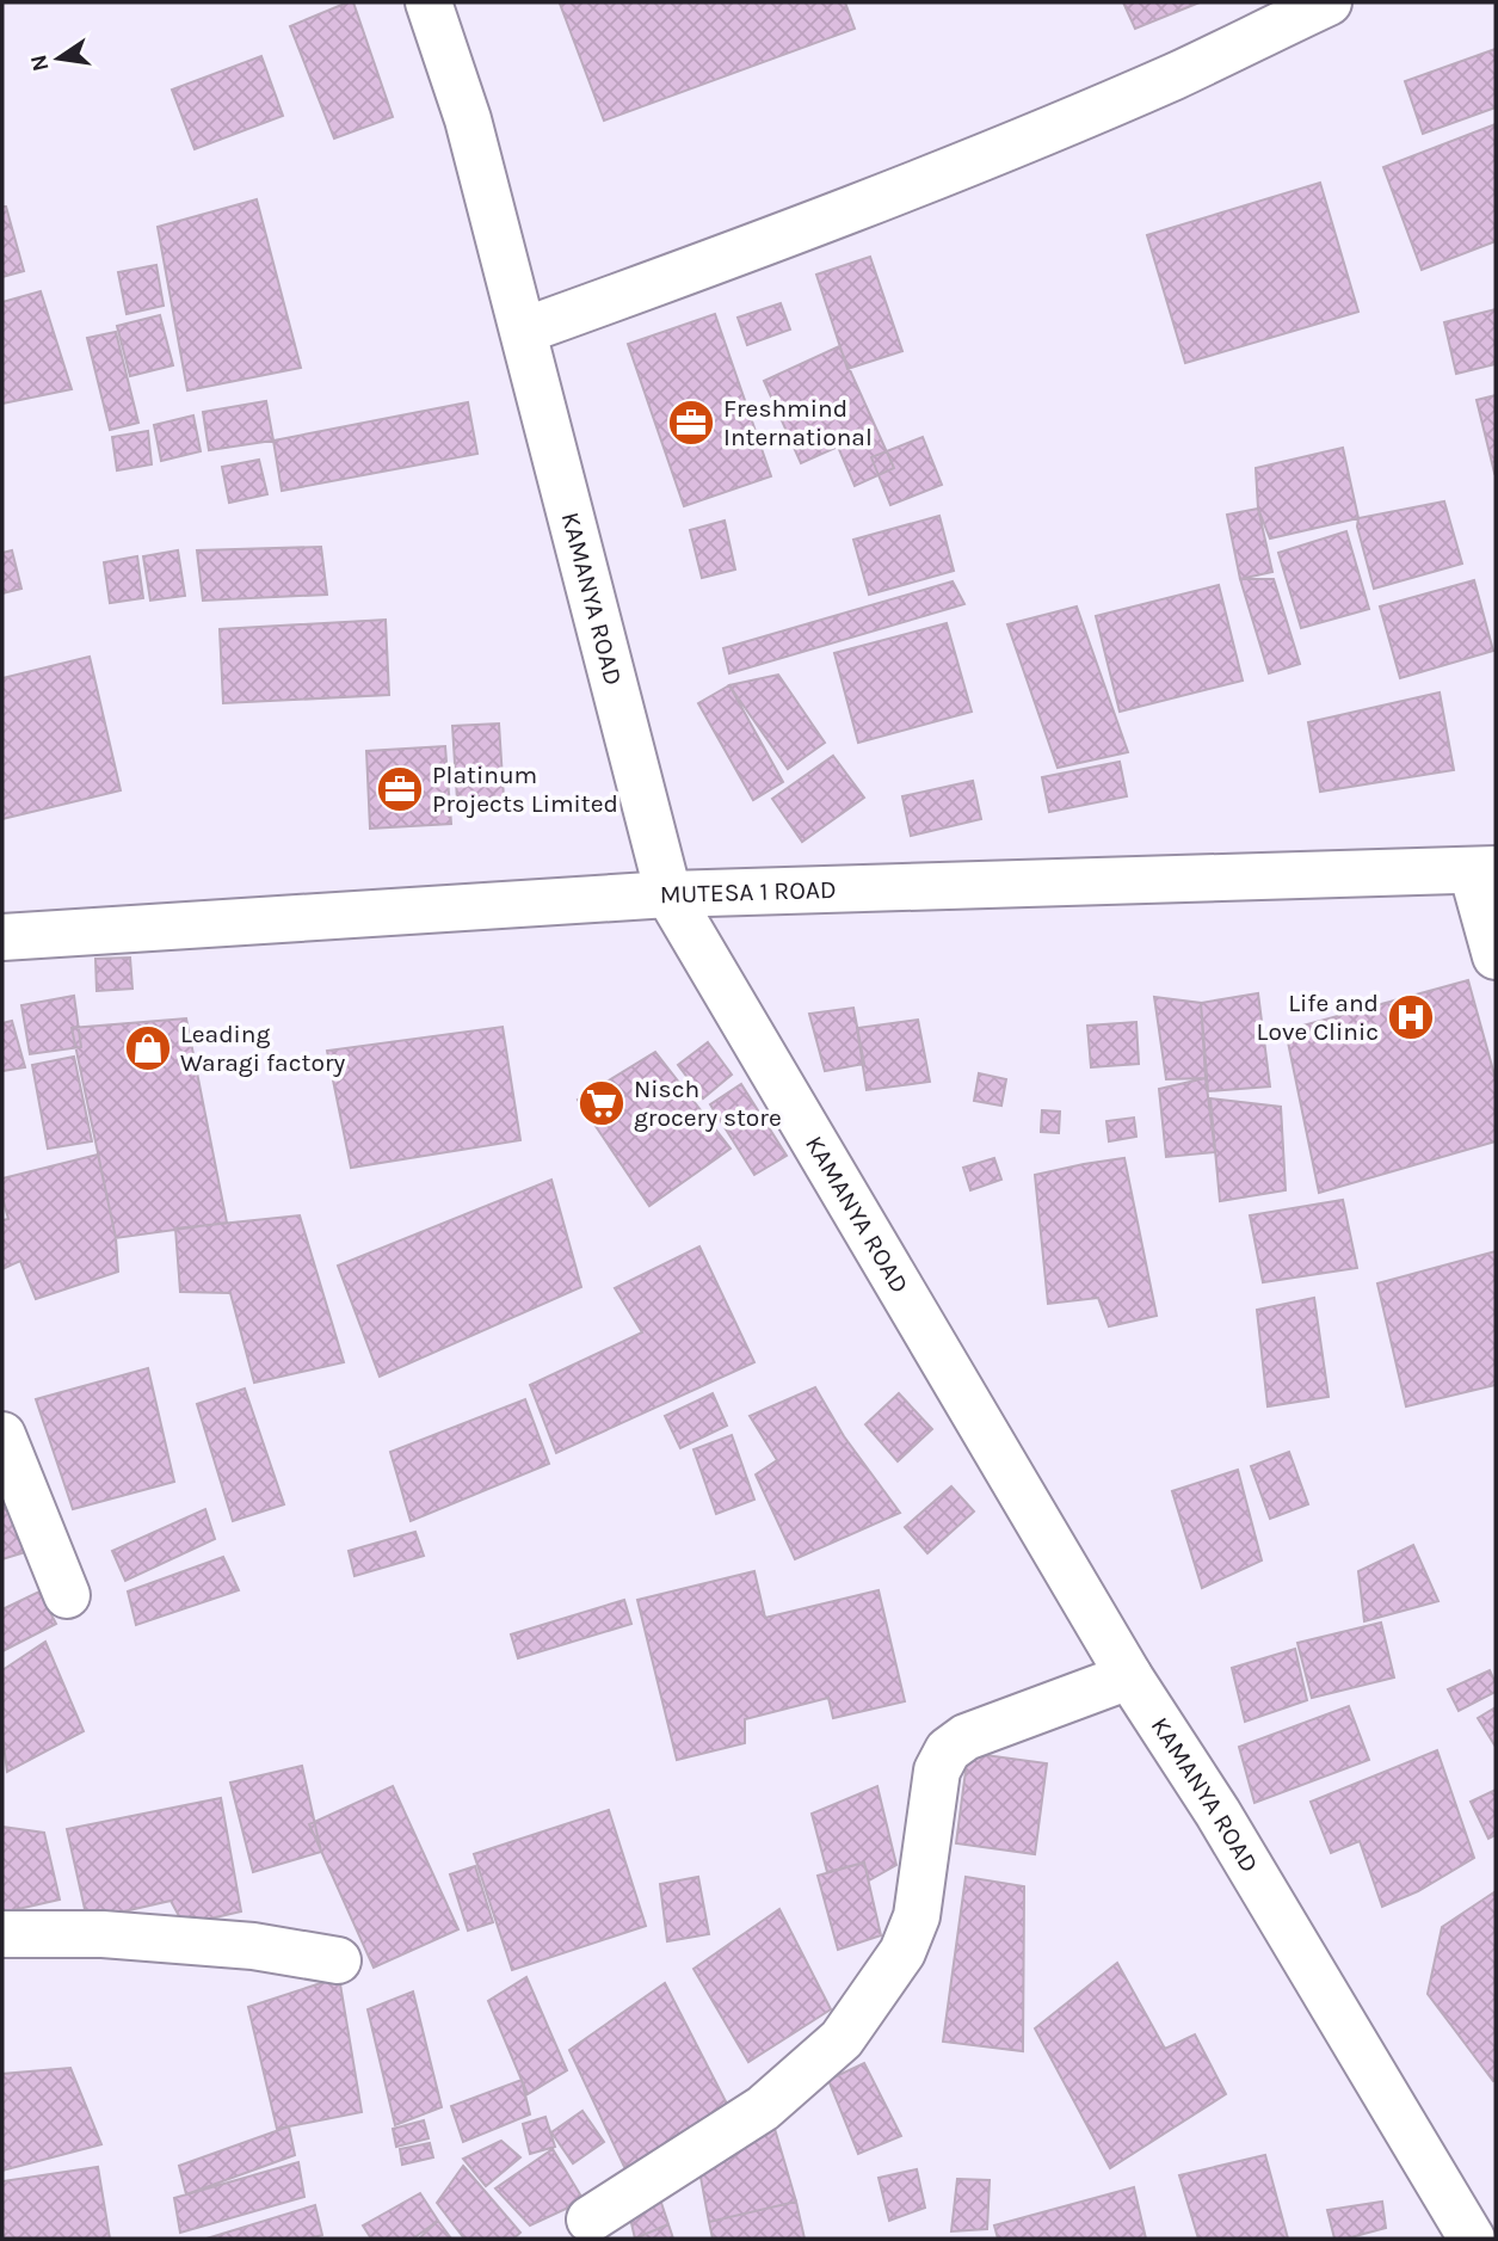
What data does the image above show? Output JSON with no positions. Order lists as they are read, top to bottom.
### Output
{
  "streets": {
    "street": ["KAMANYA ROAD", "MUTESA 1 ROAD"]
  },
  "crossings": [
    ["KAMANYA ROAD", "MUTESA 1 ROAD"]
  ],
  "places": {
    "office": ["Freshmind International", "Platinum Projects Limited"],
    "hospital": ["Life and Love Clinic"],
    "shop": ["Leading Waragi factory"],
    "supermarket": ["Nisch grocery store"]
  },
  "north": "left"
}
